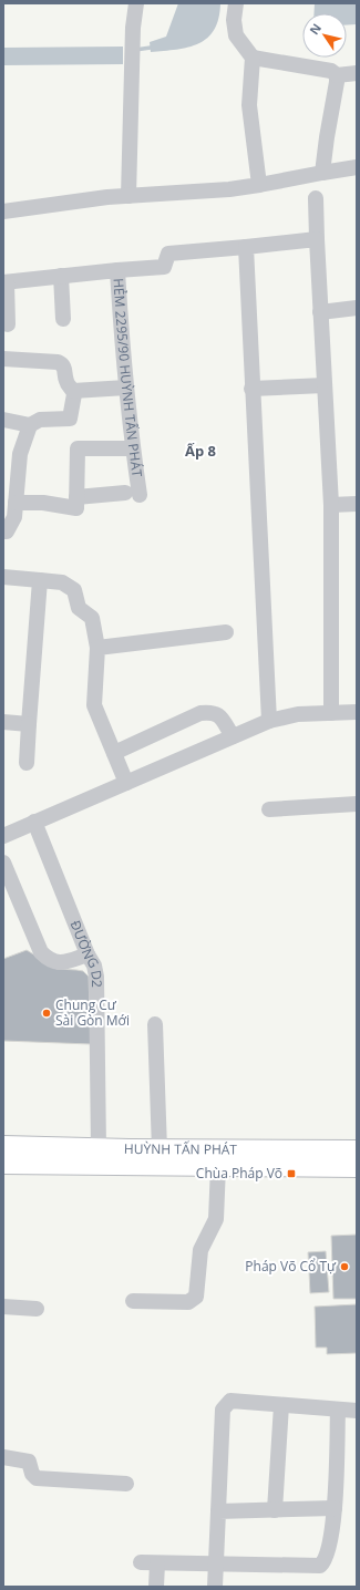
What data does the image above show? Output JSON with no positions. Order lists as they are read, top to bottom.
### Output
{
  "streets": {
    "main road": ["HUỲNH TẤN PHÁT"],
    "street": ["HẺM 2295/90 HUỲNH TẤN PHÁT", "ĐƯỜNG D2"]
  },
  "crossings": [
    ["ĐƯỜNG D2", "HUỲNH TẤN PHÁT"]
  ],
  "districts": ["Ấp 8"],
  "places": {
    "other": ["Chung Cư Sài Gòn Mới", "Pháp Võ Cổ Tự"],
    "transit": ["Chùa Pháp Võ"]
  },
  "north": "top left"
}
